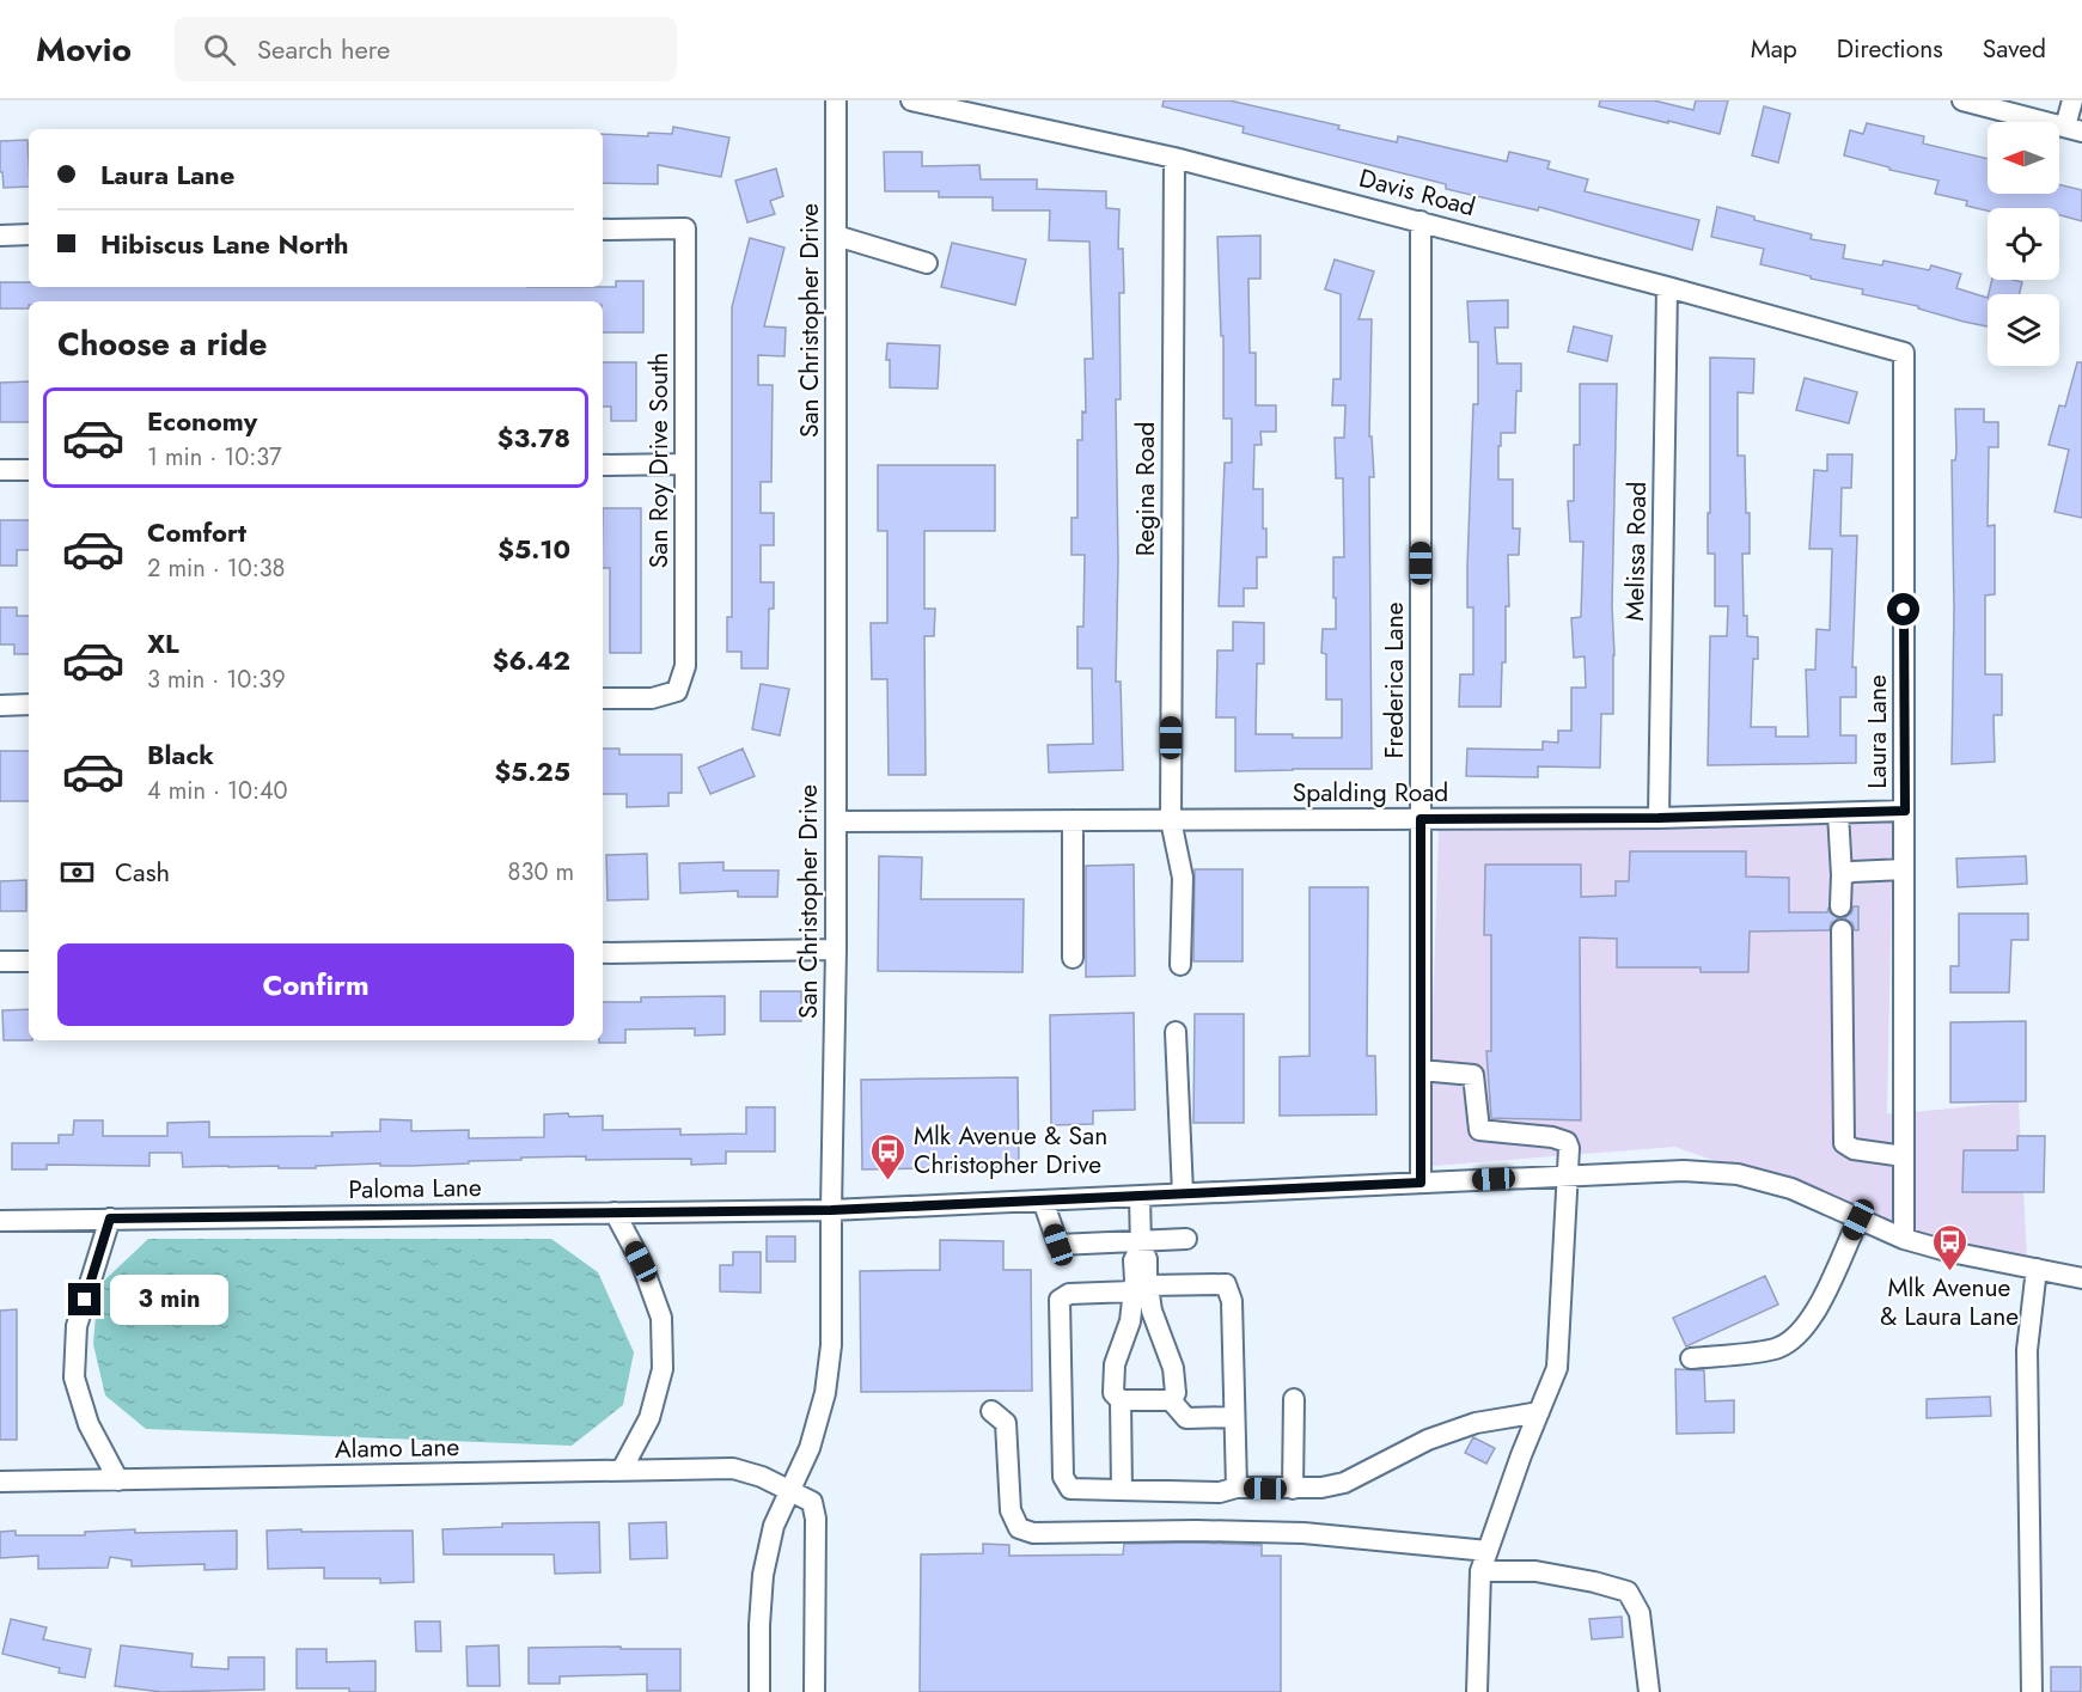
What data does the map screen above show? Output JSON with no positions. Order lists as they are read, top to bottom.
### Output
{
  "streets": {
    "street": [
      "Davis Road",
      "San Christopher Drive",
      "San Roy Drive South",
      "Regina Road",
      "Melissa Road",
      "Frederica Lane",
      "Laura Lane",
      "Spalding Road",
      "Paloma Lane",
      "Alamo Lane"
    ]
  },
  "crossings": [
    ["Davis Road", "Regina Road"],
    ["Davis Road", "Melissa Road"],
    ["Davis Road", "Frederica Lane"],
    ["Davis Road", "Laura Lane"],
    ["San Christopher Drive", "Spalding Road"],
    ["San Christopher Drive", "Paloma Lane"],
    ["San Christopher Drive", "Alamo Lane"],
    ["Regina Road", "Spalding Road"],
    ["Melissa Road", "Spalding Road"],
    ["Frederica Lane", "Spalding Road"],
    ["Frederica Lane", "Paloma Lane"],
    ["Laura Lane", "Spalding Road"],
    ["Laura Lane", "Paloma Lane"]
  ],
  "places": {
    "bus stop": ["Mlk Avenue & San Christopher Drive", "Mlk Avenue & Laura Lane"]
  },
  "north": "left",
  "page": {
    "header": "Movio",
    "search": "Search here",
    "nav": ["Map", "Directions", "Saved"],
    "banner": ["Laura Lane", "Hibiscus Lane North"],
    "heading": "Choose a ride",
    "list": [
      {
        "name": "Economy",
        "note": "1 min · 10:37",
        "value": "$3.78"
      },
      {
        "name": "Comfort",
        "note": "2 min · 10:38",
        "value": "$5.10"
      },
      {
        "name": "XL",
        "note": "3 min · 10:39",
        "value": "$6.42"
      },
      {
        "name": "Black",
        "note": "4 min · 10:40",
        "value": "$5.25"
      }
    ],
    "pay": ["Cash", "830 m"],
    "buttons": "Confirm",
    "bubble": "3 min"
  }
}
